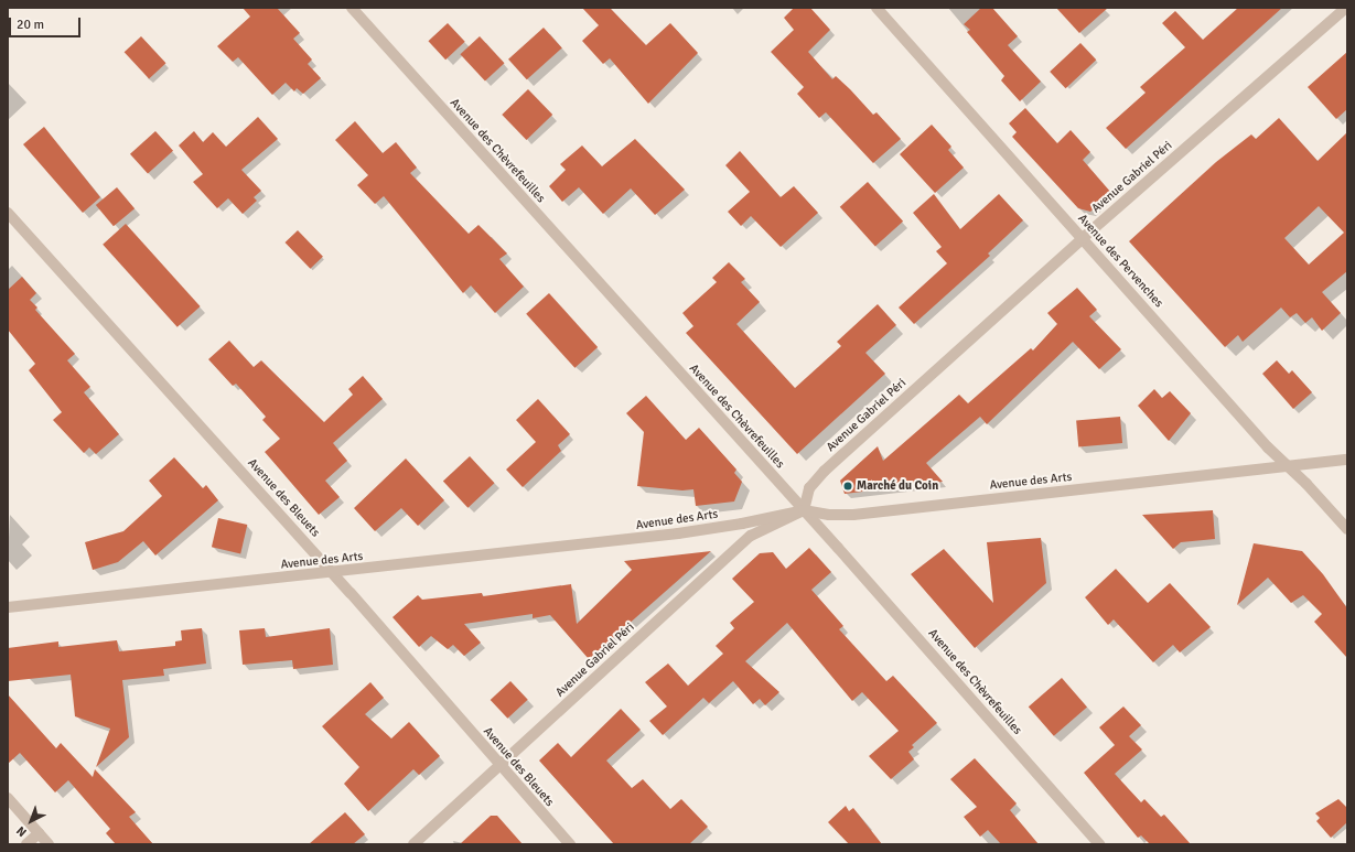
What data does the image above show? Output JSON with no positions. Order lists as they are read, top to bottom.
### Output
{
  "streets": {
    "street": [
      "Avenue des Chèvrefeuilles",
      "Avenue Gabriel Péri",
      "Avenue des Pervenches",
      "Avenue des Arts",
      "Avenue des Bleuets"
    ]
  },
  "crossings": [
    ["Avenue des Chèvrefeuilles", "Avenue Gabriel Péri"],
    ["Avenue des Chèvrefeuilles", "Avenue des Arts"],
    ["Avenue Gabriel Péri", "Avenue des Pervenches"],
    ["Avenue Gabriel Péri", "Avenue des Arts"],
    ["Avenue Gabriel Péri", "Avenue des Bleuets"],
    ["Avenue des Pervenches", "Avenue des Arts"],
    ["Avenue des Arts", "Avenue des Bleuets"]
  ],
  "places": ["Marché du Coin"],
  "scale_bar": "20 m",
  "north": "bottom left"
}
